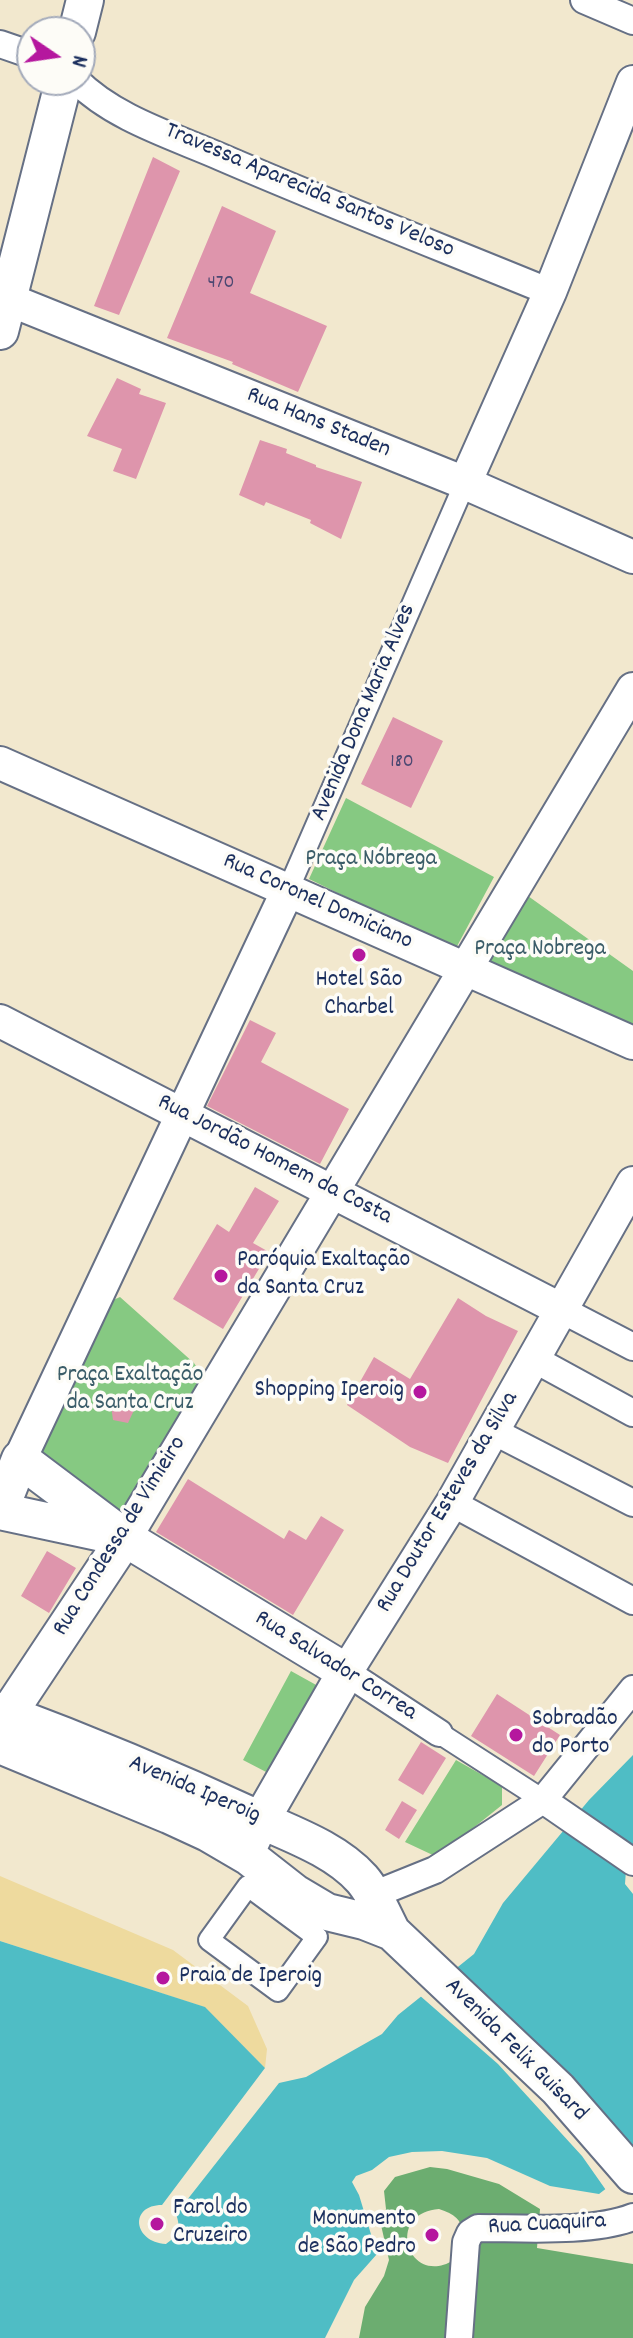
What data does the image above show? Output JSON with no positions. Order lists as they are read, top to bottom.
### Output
{
  "streets": {
    "main road": [
      "Avenida Dona Maria Alves",
      "Rua Doutor Esteves da Silva",
      "Rua Condessa de Vimieiro",
      "Rua Salvador Correa",
      "Avenida Iperoig",
      "Avenida Felix Guisard"
    ],
    "street": [
      "Travessa Aparecida Santos Veloso",
      "Rua Hans Staden",
      "Rua Coronel Domiciano",
      "Rua Jordão Homem da Costa",
      "Rua Cuaquira"
    ]
  },
  "crossings": [
    ["Travessa Aparecida Santos Veloso", "Avenida Dona Maria Alves"],
    ["Rua Hans Staden", "Avenida Dona Maria Alves"],
    ["Avenida Dona Maria Alves", "Rua Coronel Domiciano"],
    ["Avenida Dona Maria Alves", "Rua Jordão Homem da Costa"],
    ["Avenida Dona Maria Alves", "Rua Salvador Correa"],
    ["Rua Coronel Domiciano", "Rua Condessa de Vimieiro"],
    ["Rua Jordão Homem da Costa", "Rua Doutor Esteves da Silva"],
    ["Rua Jordão Homem da Costa", "Rua Condessa de Vimieiro"],
    ["Rua Doutor Esteves da Silva", "Rua Salvador Correa"],
    ["Rua Doutor Esteves da Silva", "Avenida Iperoig"],
    ["Rua Condessa de Vimieiro", "Rua Salvador Correa"],
    ["Rua Condessa de Vimieiro", "Avenida Iperoig"],
    ["Avenida Iperoig", "Avenida Felix Guisard"]
  ],
  "parks": ["Praça Nóbrega", "Praça Nobrega", "Praça Exaltação da Santa Cruz"],
  "places": [
    "Hotel São Charbel",
    "Paróquia Exaltação da Santa Cruz",
    "Shopping Iperoig",
    "Sobradão do Porto",
    "Praia de Iperoig",
    "Farol do Cruzeiro",
    "Monumento de São Pedro"
  ],
  "house_numbers": ["470", "180"],
  "north": "right"
}
